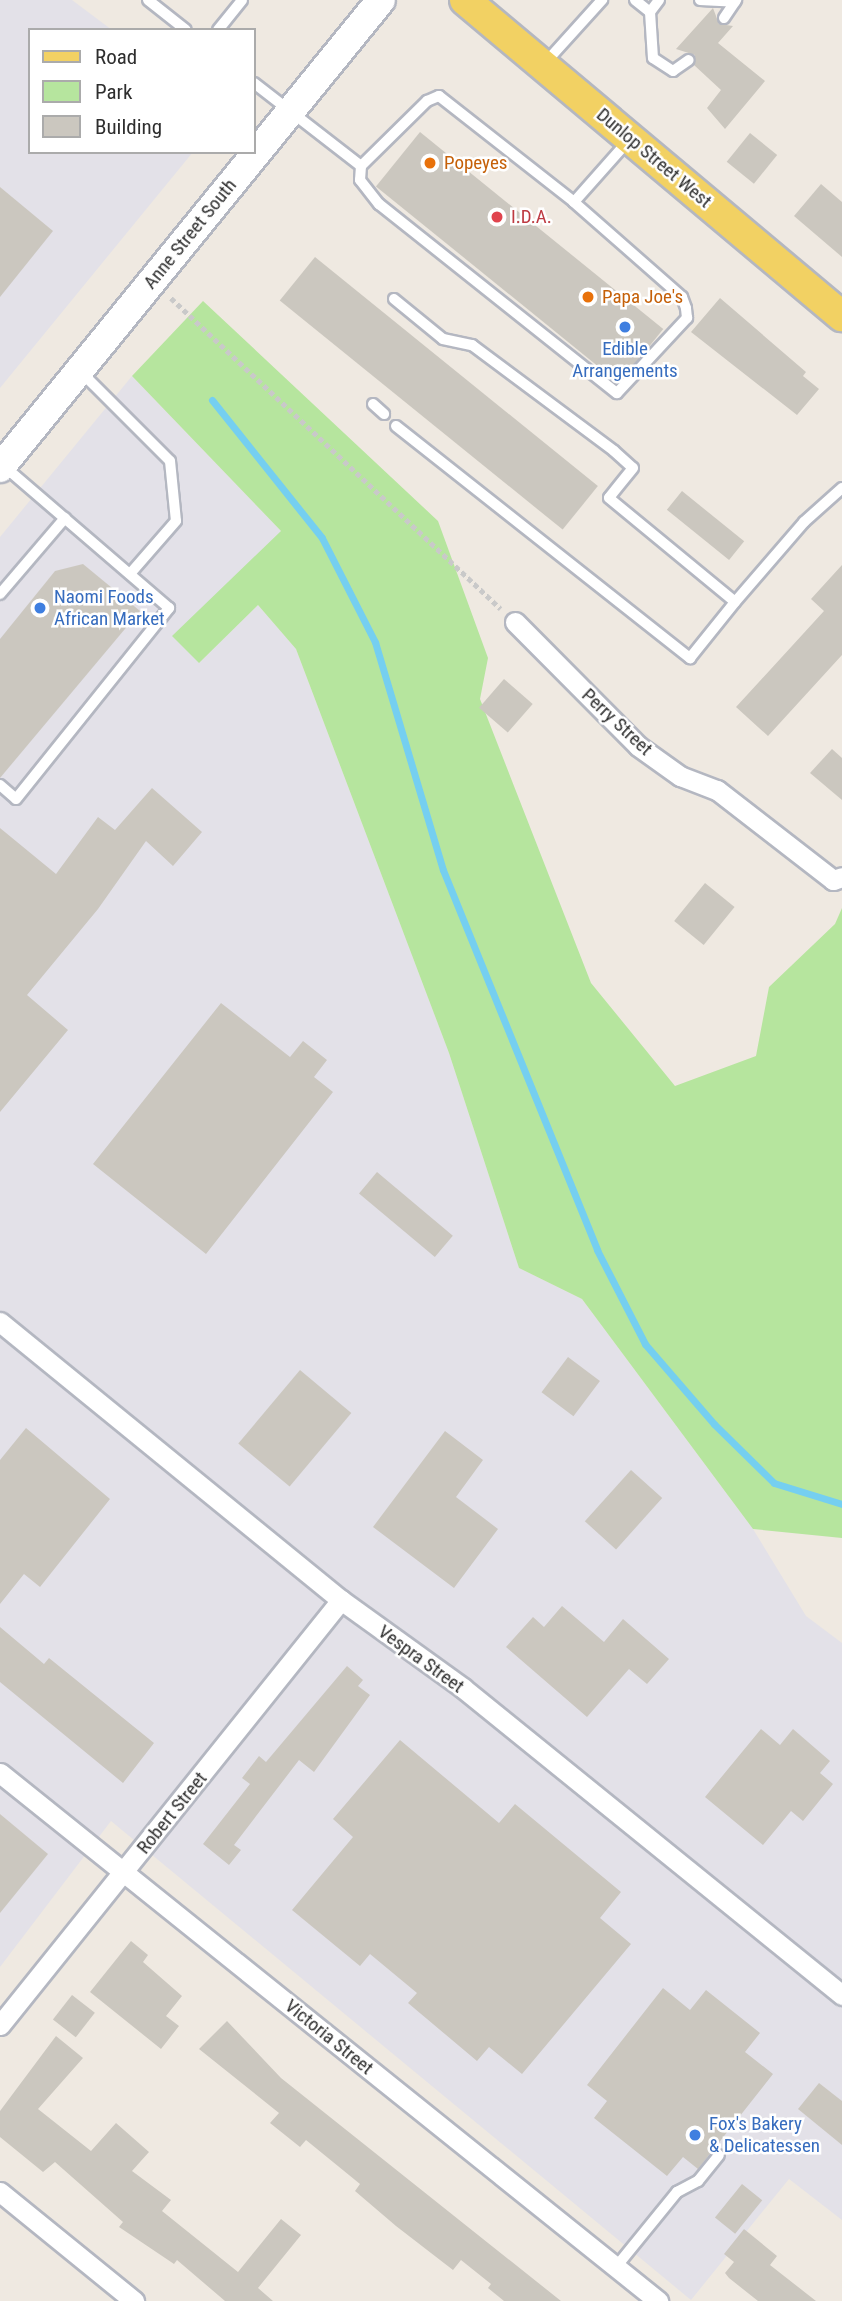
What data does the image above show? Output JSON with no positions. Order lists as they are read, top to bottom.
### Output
{
  "streets": {
    "main road": ["Dunlop Street West"],
    "street": [
      "Anne Street South",
      "Perry Street",
      "Vespra Street",
      "Robert Street",
      "Victoria Street"
    ]
  },
  "crossings": [
    ["Vespra Street", "Robert Street"],
    ["Robert Street", "Victoria Street"]
  ],
  "places": [
    "Popeyes",
    "I.D.A.",
    "Papa Joe's",
    "Edible Arrangements",
    "Naomi Foods African Market",
    "Fox's Bakery & Delicatessen"
  ],
  "legend": ["Road", "Park", "Building"]
}
